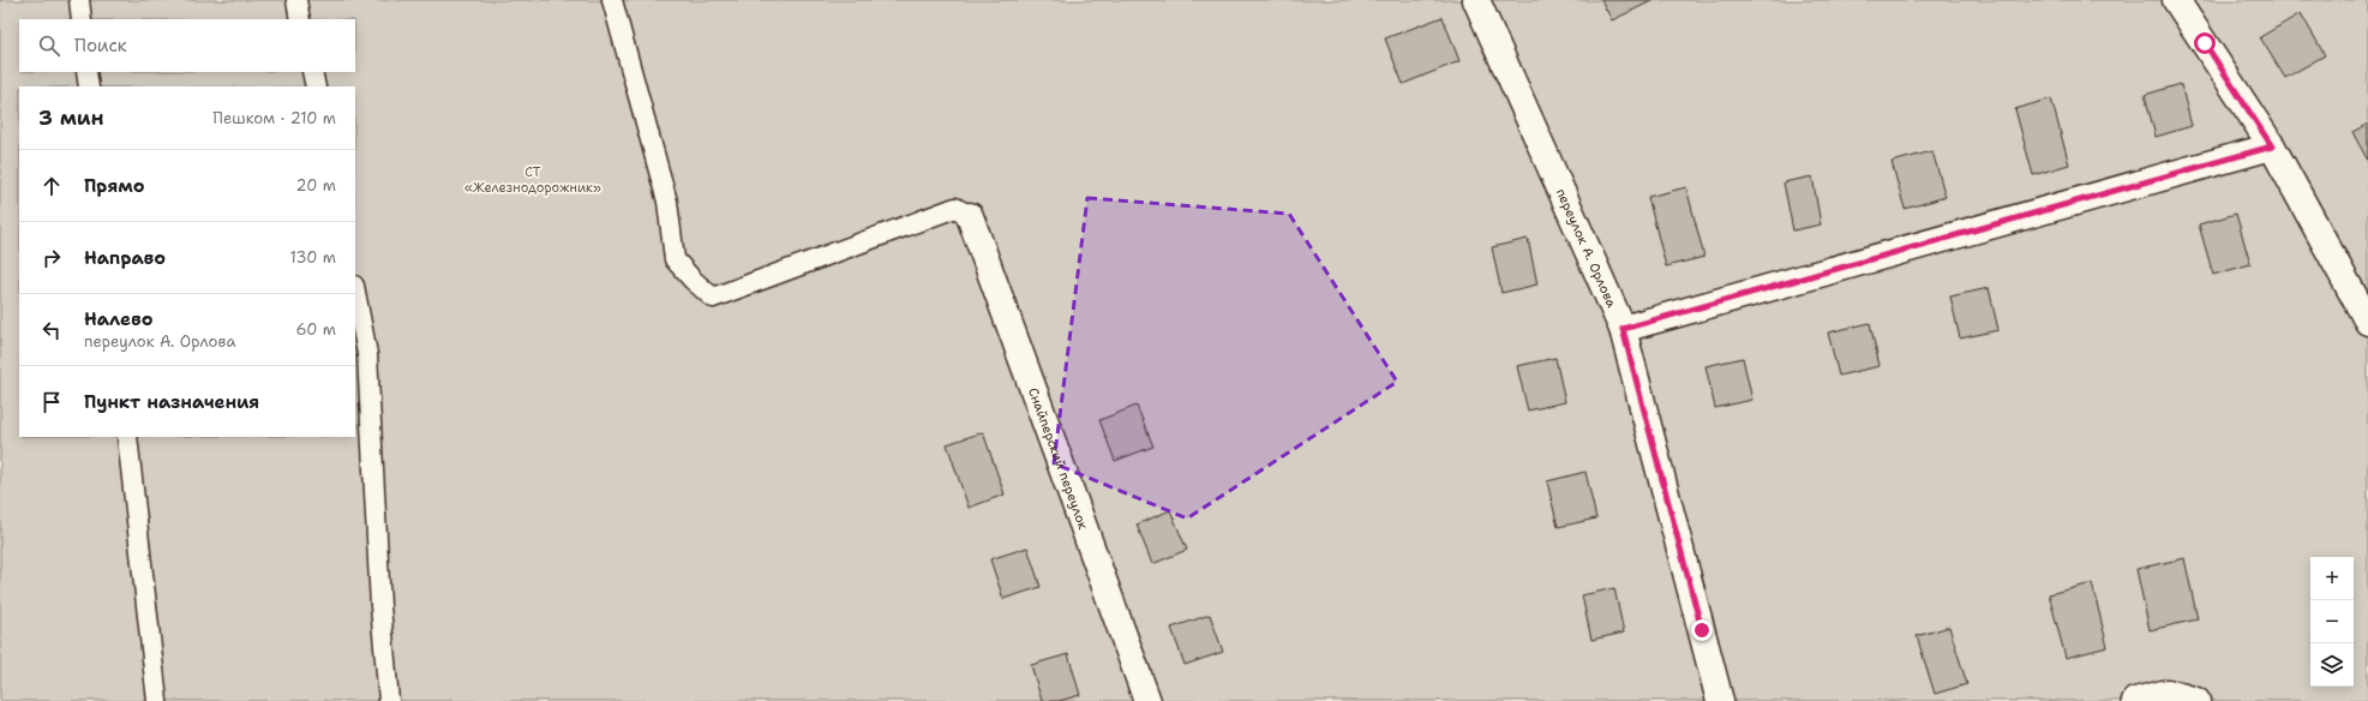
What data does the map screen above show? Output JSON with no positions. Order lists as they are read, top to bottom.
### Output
{
  "streets": {
    "street": ["переулок А. Орлова", "Снайперский переулок"]
  },
  "parks": ["СТ «Железнодорожник»"],
  "page": {
    "search": "Поиск",
    "heading": ["3 мин", "Пешком · 210 m"],
    "list": [
      ["Прямо", "20 m"],
      ["Направо", "130 m"],
      ["Налево", "переулок А. Орлова", "60 m"],
      "Пункт назначения"
    ],
    "map_buttons": ["+", "−"]
  }
}
